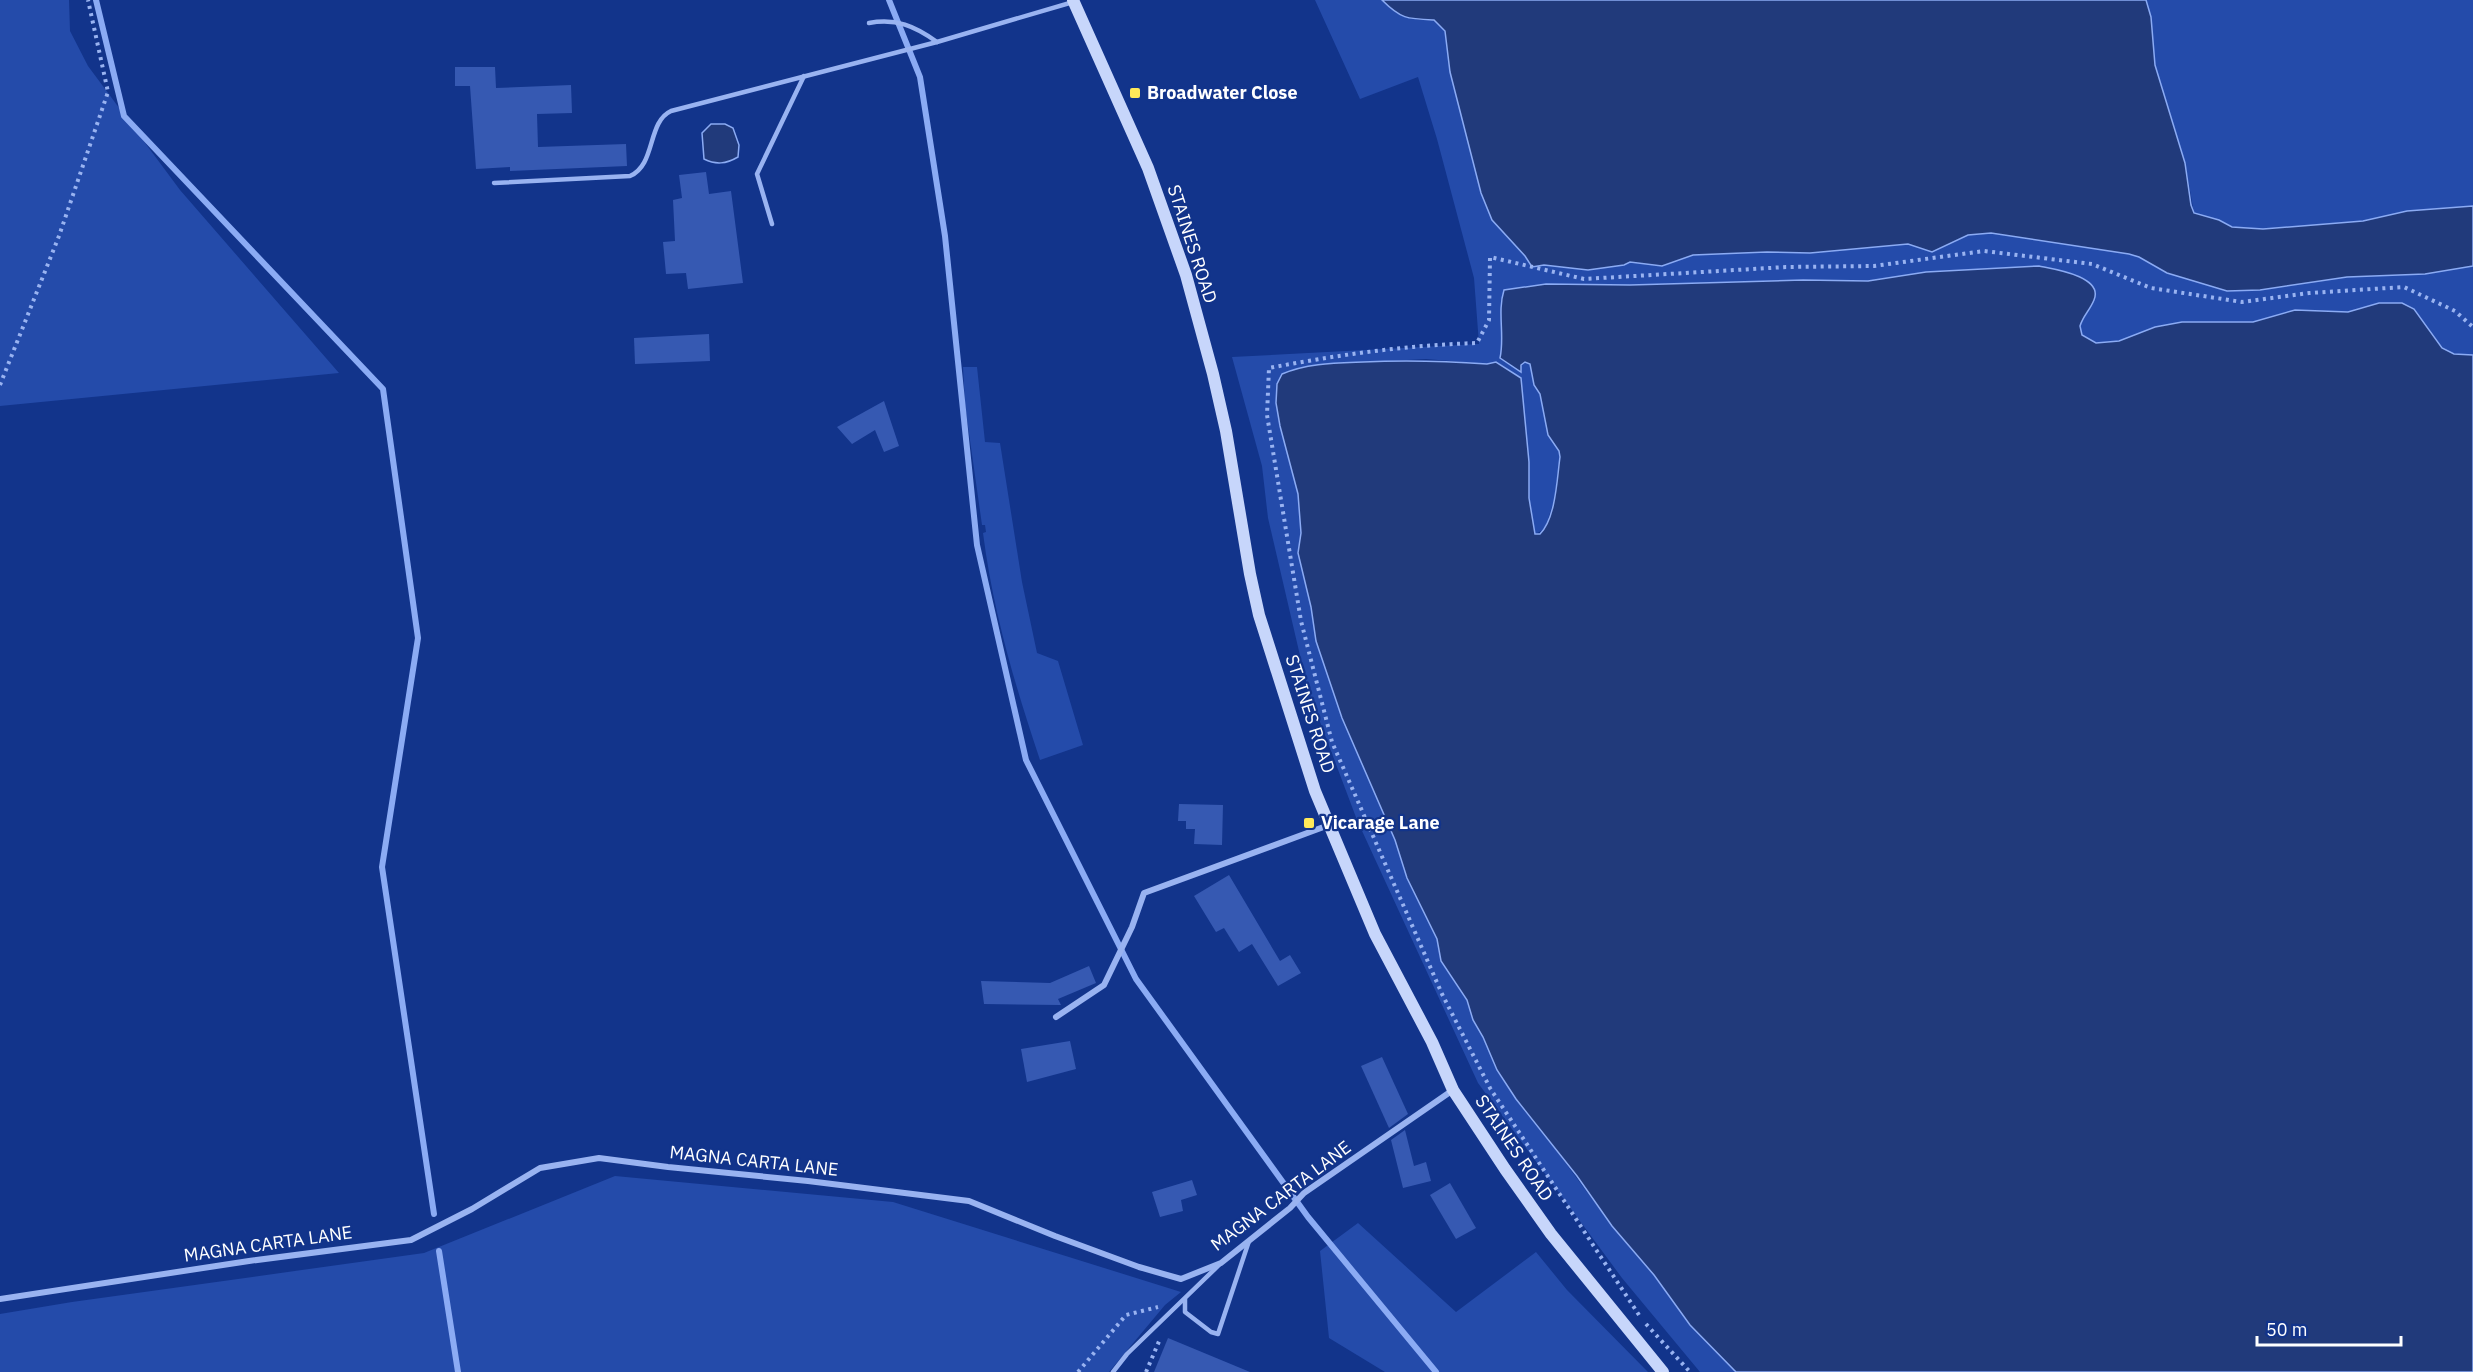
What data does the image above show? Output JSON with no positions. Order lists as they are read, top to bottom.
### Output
{
  "streets": {
    "main road": ["STAINES ROAD"],
    "street": ["MAGNA CARTA LANE"]
  },
  "crossings": [
    ["STAINES ROAD", "MAGNA CARTA LANE"]
  ],
  "places": {
    "transit": ["Broadwater Close", "Vicarage Lane"]
  },
  "scale_bar": "50 m"
}
